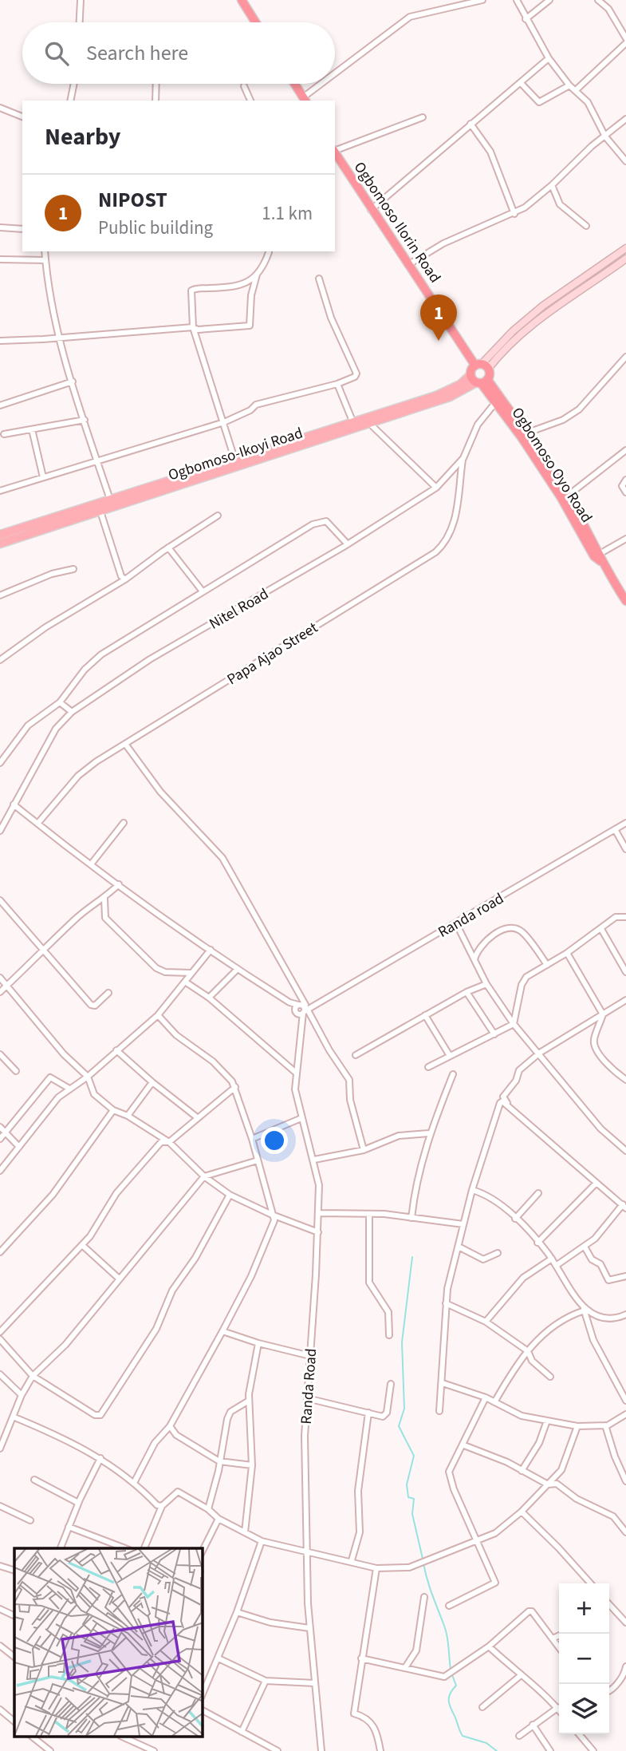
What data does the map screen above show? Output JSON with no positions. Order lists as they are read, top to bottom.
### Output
{
  "streets": {
    "highway": ["Ogbomoso Ilorin Road", "Ogbomoso Oyo Road"],
    "main road": ["Ogbomoso-Ikoyi Road"],
    "street": [
      "Nitel Road",
      "Papa Ajao Street",
      "Randa road",
      "Randa Road"
    ]
  },
  "crossings": [
    ["Ogbomoso-Ikoyi Road", "Ogbomoso Oyo Road"],
    ["Ogbomoso Oyo Road", "Nitel Road"],
    ["Nitel Road", "Papa Ajao Street"],
    ["Randa road", "Randa Road"]
  ],
  "page": {
    "search": "Search here",
    "heading": "Nearby",
    "list": [
      {
        "mark": "1",
        "name": "NIPOST",
        "note": "Public building",
        "value": "1.1 km"
      }
    ],
    "pins": "1",
    "map_buttons": ["+", "−"]
  }
}
